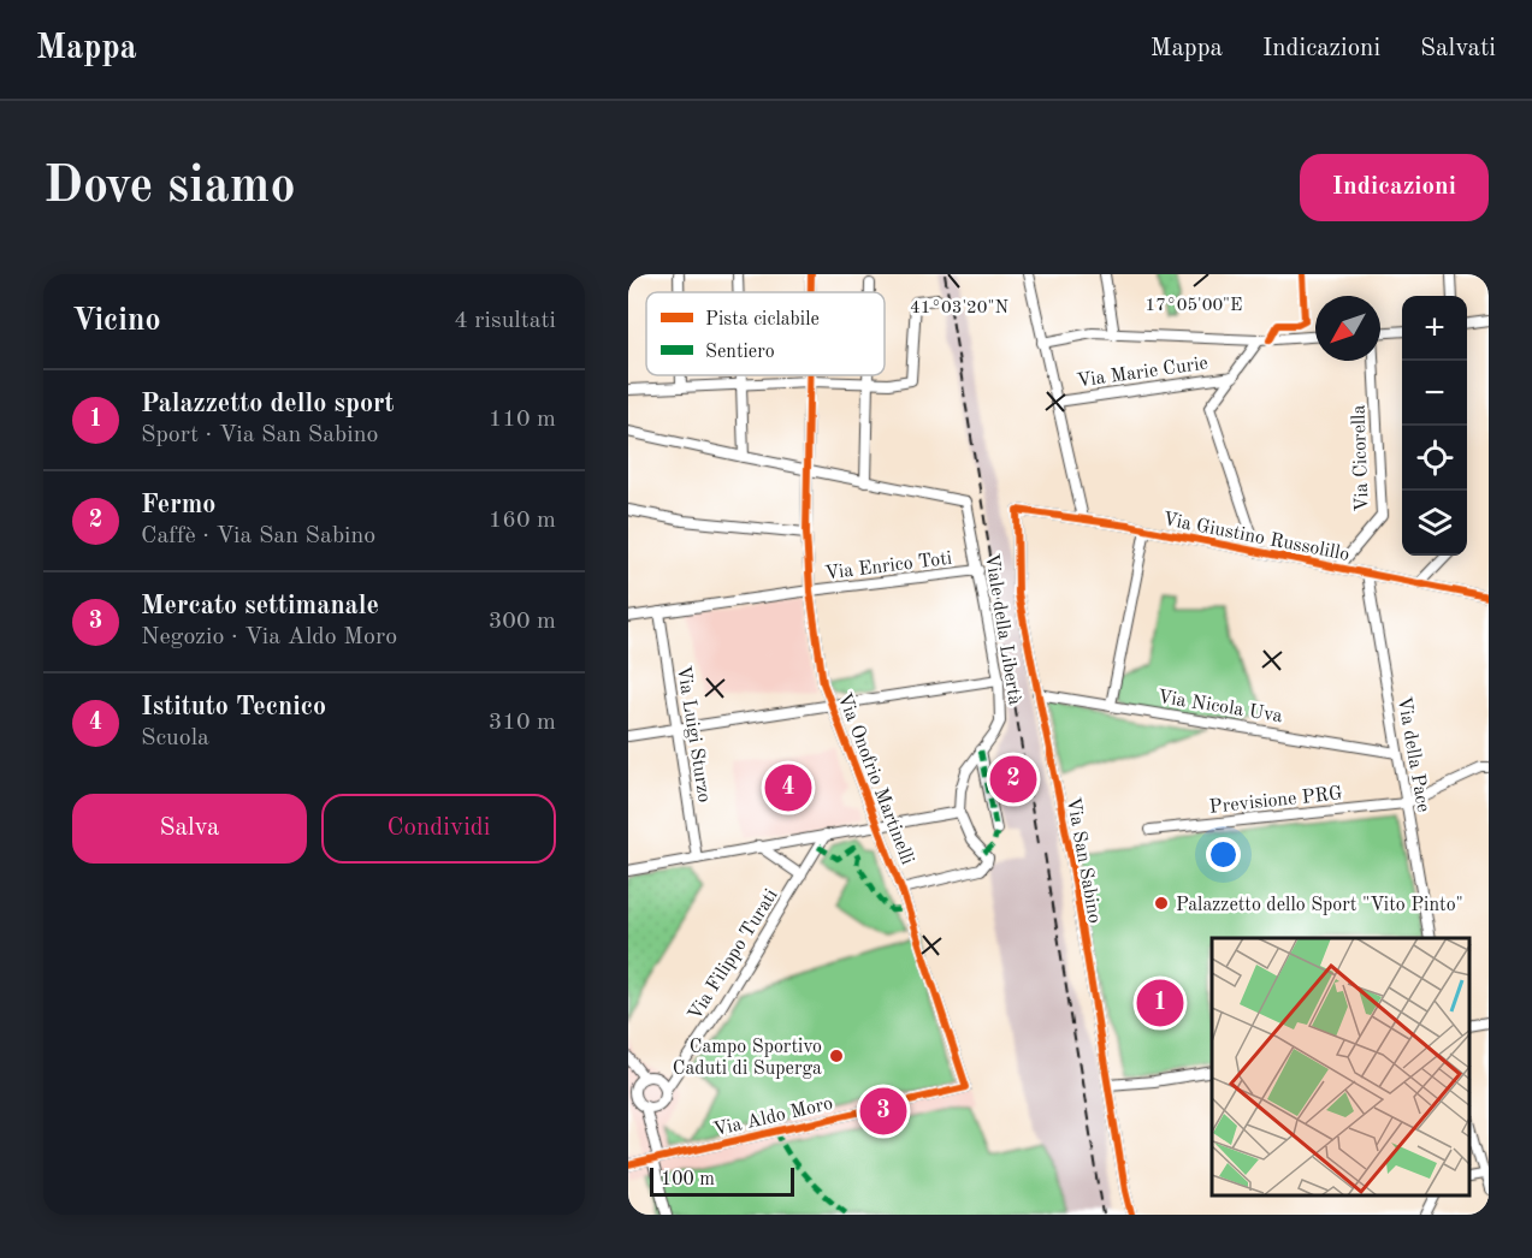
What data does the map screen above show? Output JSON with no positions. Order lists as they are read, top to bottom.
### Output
{
  "streets": {
    "street": [
      "Via Marie Curie",
      "Via Cicorella",
      "Via Giustino Russolillo",
      "Via Enrico Toti",
      "Viale della Libertà",
      "Via Nicola Uva",
      "Via Luigi Sturzo",
      "Via della Pace",
      "Via Onofrio Martinelli",
      "Previsione PRG",
      "Via San Sabino",
      "Via Filippo Turati",
      "Via Aldo Moro"
    ]
  },
  "crossings": [
    ["Via Cicorella", "Via Giustino Russolillo"],
    ["Via Giustino Russolillo", "Via della Pace"],
    ["Via Giustino Russolillo", "Via San Sabino"],
    ["Via Enrico Toti", "Viale della Libertà"],
    ["Via Enrico Toti", "Via Luigi Sturzo"],
    ["Via Enrico Toti", "Via Onofrio Martinelli"],
    ["Via Nicola Uva", "Via della Pace"],
    ["Via Nicola Uva", "Via San Sabino"],
    ["Via della Pace", "Previsione PRG"],
    ["Via Onofrio Martinelli", "Via Aldo Moro"]
  ],
  "places": ["Palazzetto dello Sport \"Vito Pinto\"", "Campo Sportivo Caduti di Superga"],
  "legend": ["Pista ciclabile", "Sentiero"],
  "scale_bar": "100 m",
  "north": "bottom left",
  "page": {
    "header": "Mappa",
    "nav": ["Mappa", "Indicazioni", "Salvati"],
    "buttons": [
      "Indicazioni",
      ["Salva", "Condividi"]
    ],
    "title": "Dove siamo",
    "heading": ["Vicino", "4 risultati"],
    "map_buttons": ["+", "−"],
    "list": [
      {
        "mark": "1",
        "name": "Palazzetto dello sport",
        "note": "Sport · Via San Sabino",
        "value": "110 m"
      },
      {
        "mark": "2",
        "name": "Fermo",
        "note": "Caffè · Via San Sabino",
        "value": "160 m"
      },
      {
        "mark": "3",
        "name": "Mercato settimanale",
        "note": "Negozio · Via Aldo Moro",
        "value": "300 m"
      },
      {
        "mark": "4",
        "name": "Istituto Tecnico",
        "note": "Scuola",
        "value": "310 m"
      }
    ],
    "pins": [
      "2",
      "4",
      "1",
      "3"
    ],
    "scale": "100 m"
  },
  "coordinates": ["17°05'00\"E", "41°03'20\"N"]
}
